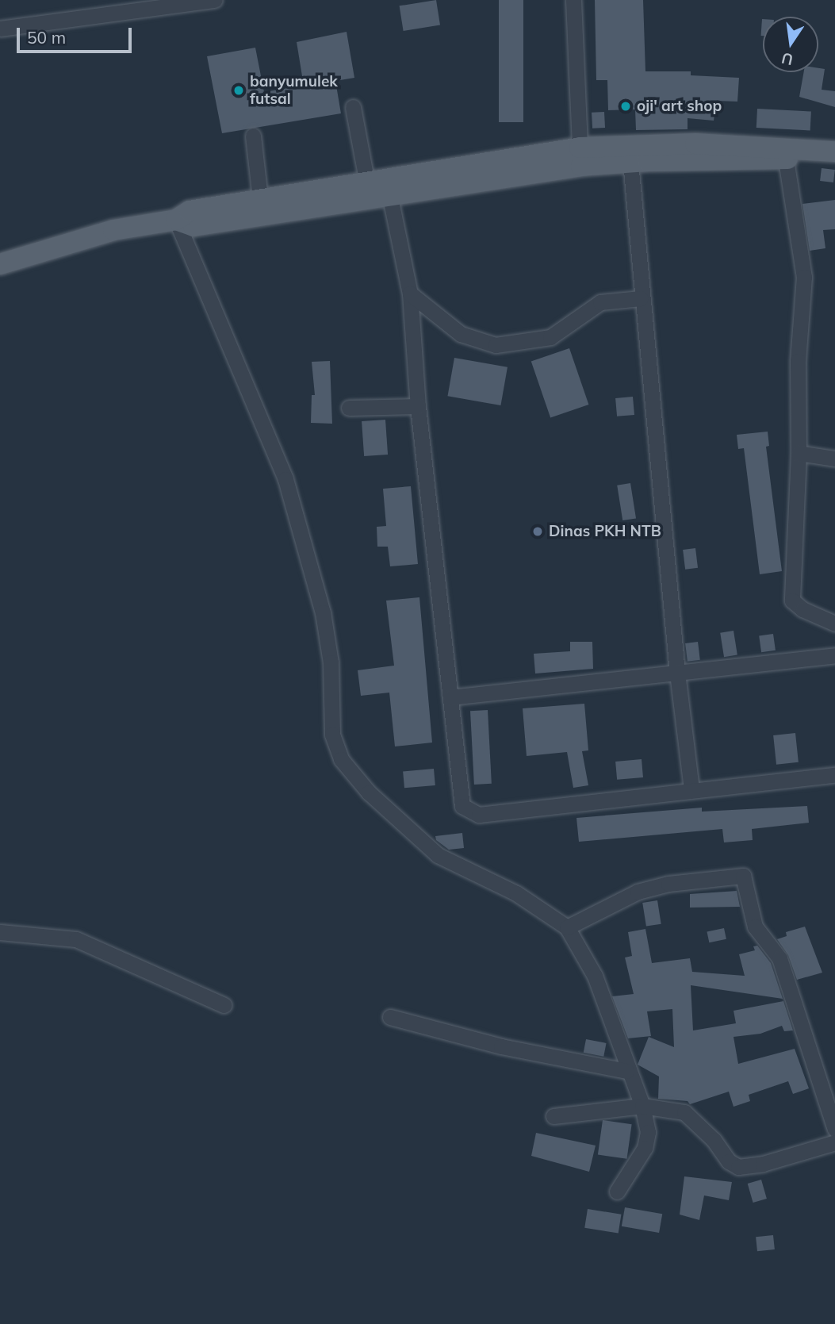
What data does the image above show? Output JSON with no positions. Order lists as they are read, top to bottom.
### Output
{
  "places": ["banyumulek futsal", "oji' art shop", "Dinas PKH NTB"],
  "scale_bar": "50 m",
  "north": "bottom"
}
